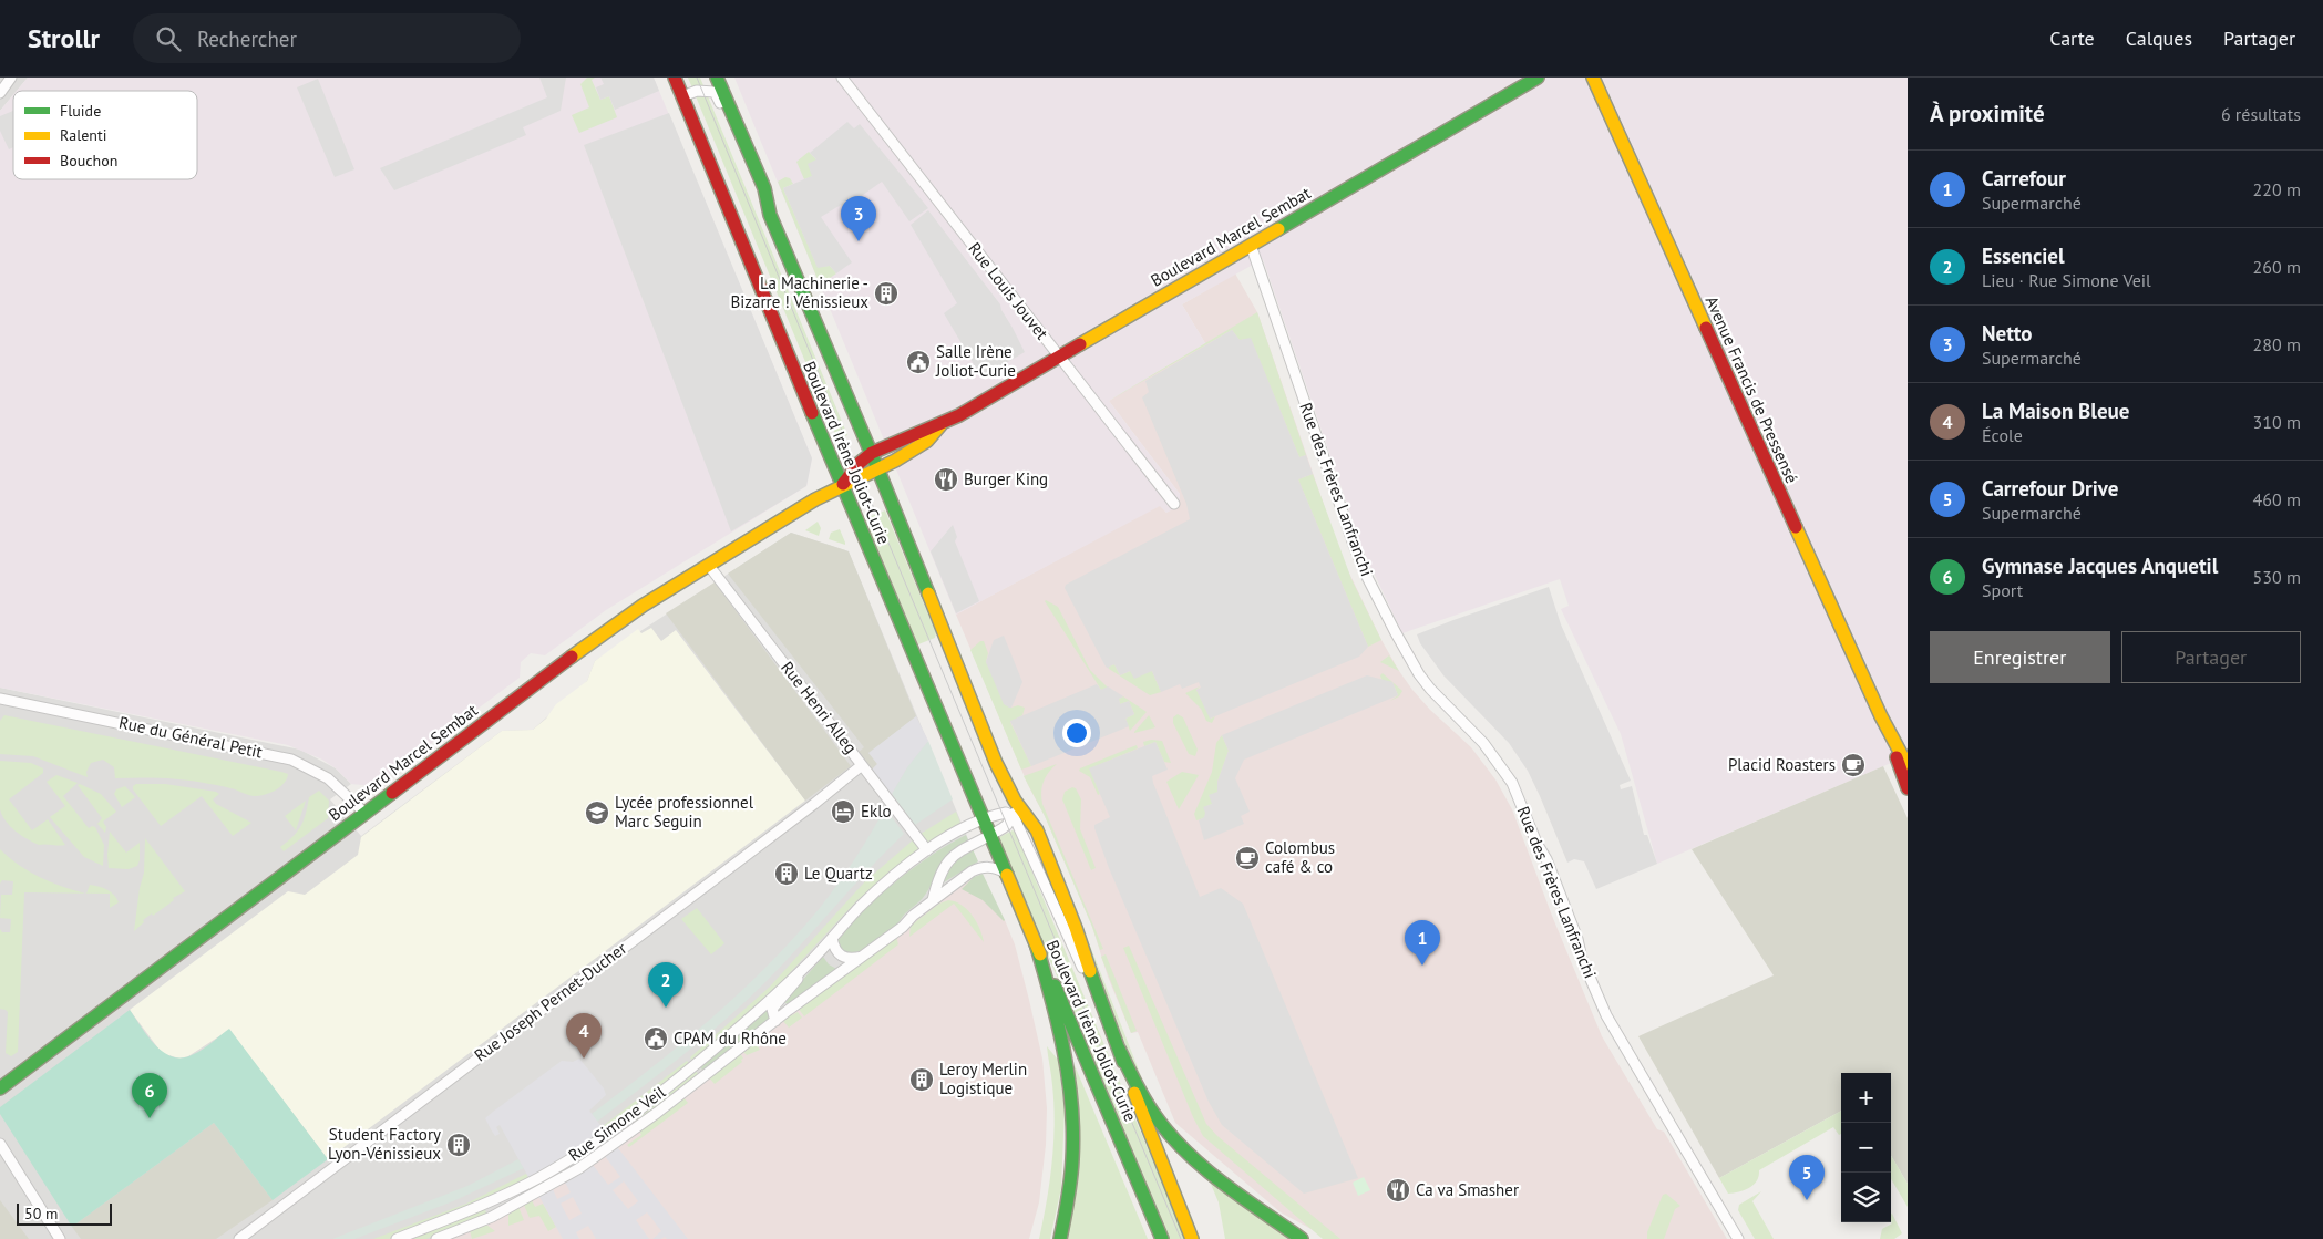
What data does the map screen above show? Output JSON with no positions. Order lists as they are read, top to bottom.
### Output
{
  "streets": {
    "main road": ["Boulevard Marcel Sembat", "Avenue Francis de Pressensé", "Boulevard Irène Joliot-Curie"],
    "street": [
      "Rue Louis Jouvet",
      "Rue des Frères Lanfranchi",
      "Rue Henri Alleg",
      "Rue du Général Petit",
      "Rue Joseph Pernet-Ducher",
      "Rue Simone Veil"
    ]
  },
  "crossings": [
    ["Boulevard Marcel Sembat", "Rue Louis Jouvet"],
    ["Boulevard Marcel Sembat", "Boulevard Irène Joliot-Curie"],
    ["Boulevard Marcel Sembat", "Rue des Frères Lanfranchi"],
    ["Boulevard Marcel Sembat", "Rue Henri Alleg"],
    ["Boulevard Marcel Sembat", "Rue du Général Petit"],
    ["Boulevard Irène Joliot-Curie", "Rue Simone Veil"],
    ["Rue Henri Alleg", "Rue Joseph Pernet-Ducher"],
    ["Rue Henri Alleg", "Rue Simone Veil"]
  ],
  "places": {
    "building": [
      "La Machinerie - Bizarre ! Vénissieux",
      "Le Quartz",
      "Leroy Merlin Logistique",
      "Student Factory Lyon-Vénissieux"
    ],
    "public building": ["Salle Irène Joliot-Curie", "CPAM du Rhône"],
    "restaurant": ["Burger King", "Ca va Smasher"],
    "cafe": ["Placid Roasters", "Colombus café & co"],
    "hotel": ["Eklo"],
    "school or university": ["Lycée professionnel Marc Seguin"]
  },
  "legend": ["Fluide", "Ralenti", "Bouchon"],
  "scale_bar": "50 m",
  "page": {
    "header": "Strollr",
    "search": "Rechercher",
    "nav": ["Carte", "Calques", "Partager"],
    "heading": ["À proximité", "6 résultats"],
    "list": [
      {
        "mark": "1",
        "name": "Carrefour",
        "note": "Supermarché",
        "value": "220 m"
      },
      {
        "mark": "2",
        "name": "Essenciel",
        "note": "Lieu · Rue Simone Veil",
        "value": "260 m"
      },
      {
        "mark": "3",
        "name": "Netto",
        "note": "Supermarché",
        "value": "280 m"
      },
      {
        "mark": "4",
        "name": "La Maison Bleue",
        "note": "École",
        "value": "310 m"
      },
      {
        "mark": "5",
        "name": "Carrefour Drive",
        "note": "Supermarché",
        "value": "460 m"
      },
      {
        "mark": "6",
        "name": "Gymnase Jacques Anquetil",
        "note": "Sport",
        "value": "530 m"
      }
    ],
    "pins": [
      "3",
      "1",
      "2",
      "4",
      "6",
      "5"
    ],
    "buttons": ["Enregistrer", "Partager"],
    "map_buttons": ["+", "−"],
    "scale": "50 m"
  }
}
